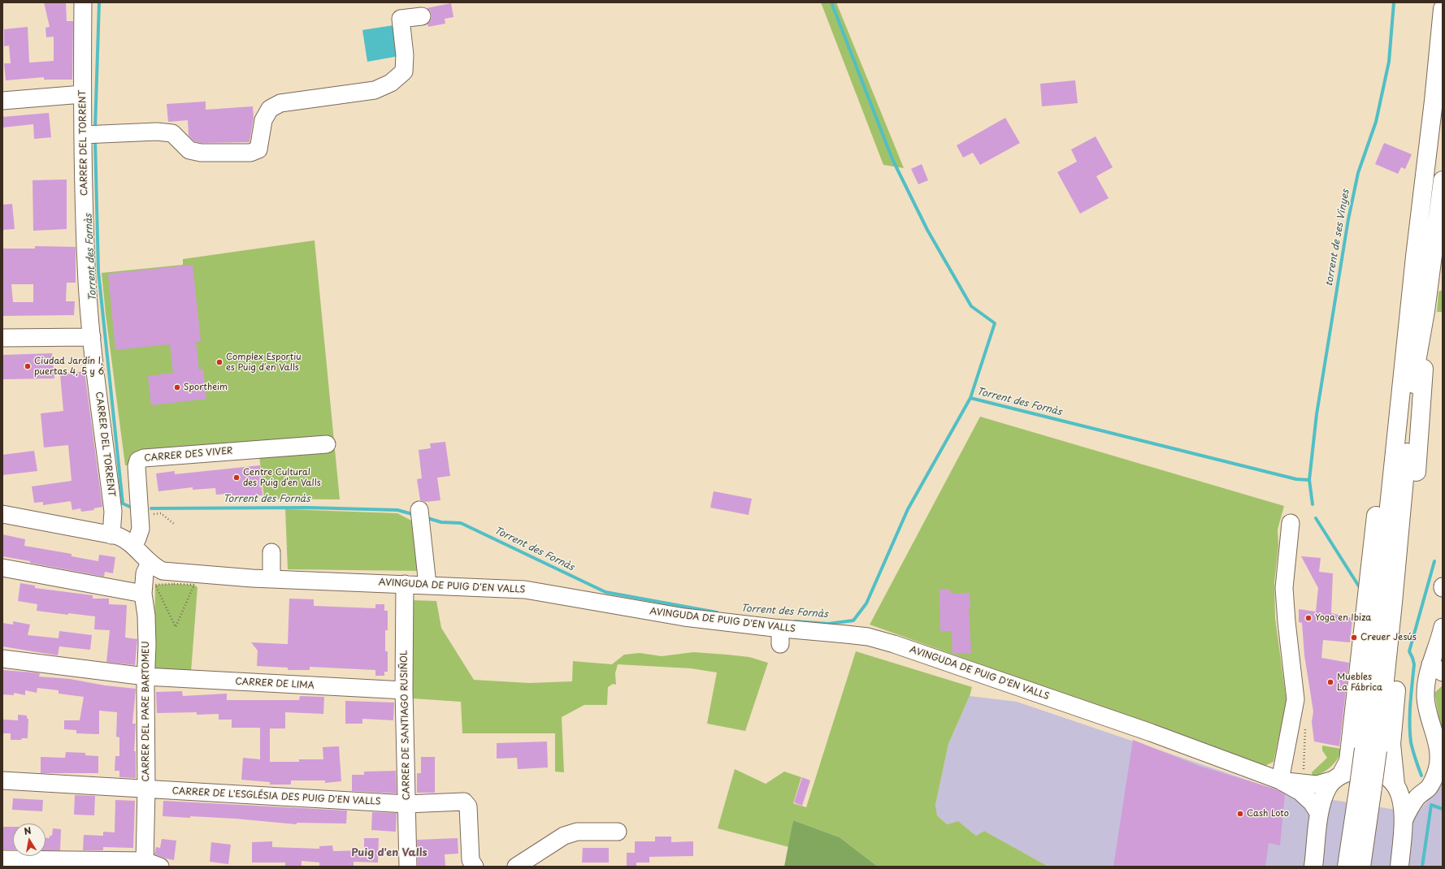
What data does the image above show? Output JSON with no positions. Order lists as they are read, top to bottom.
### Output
{
  "streets": {
    "street": [
      "CARRER DEL TORRENT",
      "CARRER DES VIVER",
      "AVINGUDA DE PUIG D'EN VALLS",
      "CARRER DE LIMA",
      "CARRER DEL PARE BARTOMEU",
      "CARRER DE SANTIAGO RUSIÑOL",
      "CARRER DE L'ESGLÉSIA DES PUIG D'EN VALLS"
    ]
  },
  "crossings": [
    ["CARRER DEL TORRENT", "AVINGUDA DE PUIG D'EN VALLS"],
    ["CARRER DES VIVER", "AVINGUDA DE PUIG D'EN VALLS"],
    ["AVINGUDA DE PUIG D'EN VALLS", "CARRER DEL PARE BARTOMEU"],
    ["AVINGUDA DE PUIG D'EN VALLS", "CARRER DE SANTIAGO RUSIÑOL"],
    ["CARRER DE LIMA", "CARRER DEL PARE BARTOMEU"],
    ["CARRER DE LIMA", "CARRER DE SANTIAGO RUSIÑOL"],
    ["CARRER DEL PARE BARTOMEU", "CARRER DE L'ESGLÉSIA DES PUIG D'EN VALLS"],
    ["CARRER DE SANTIAGO RUSIÑOL", "CARRER DE L'ESGLÉSIA DES PUIG D'EN VALLS"]
  ],
  "districts": ["Puig d'en Valls"],
  "water": ["torrent de ses Vinyes", "Torrent des Fornàs"],
  "places": [
    "Complex Esportiu es Puig d'en Valls",
    "Ciudad Jardín I, puertas 4, 5 y 6",
    "Sportheim",
    "Centre Cultural des Puig d’en Valls",
    "Yoga en Ibiza",
    "Creuer Jesús",
    "Muebles La Fábrica",
    "Cash Loto"
  ],
  "north": "top"
}
